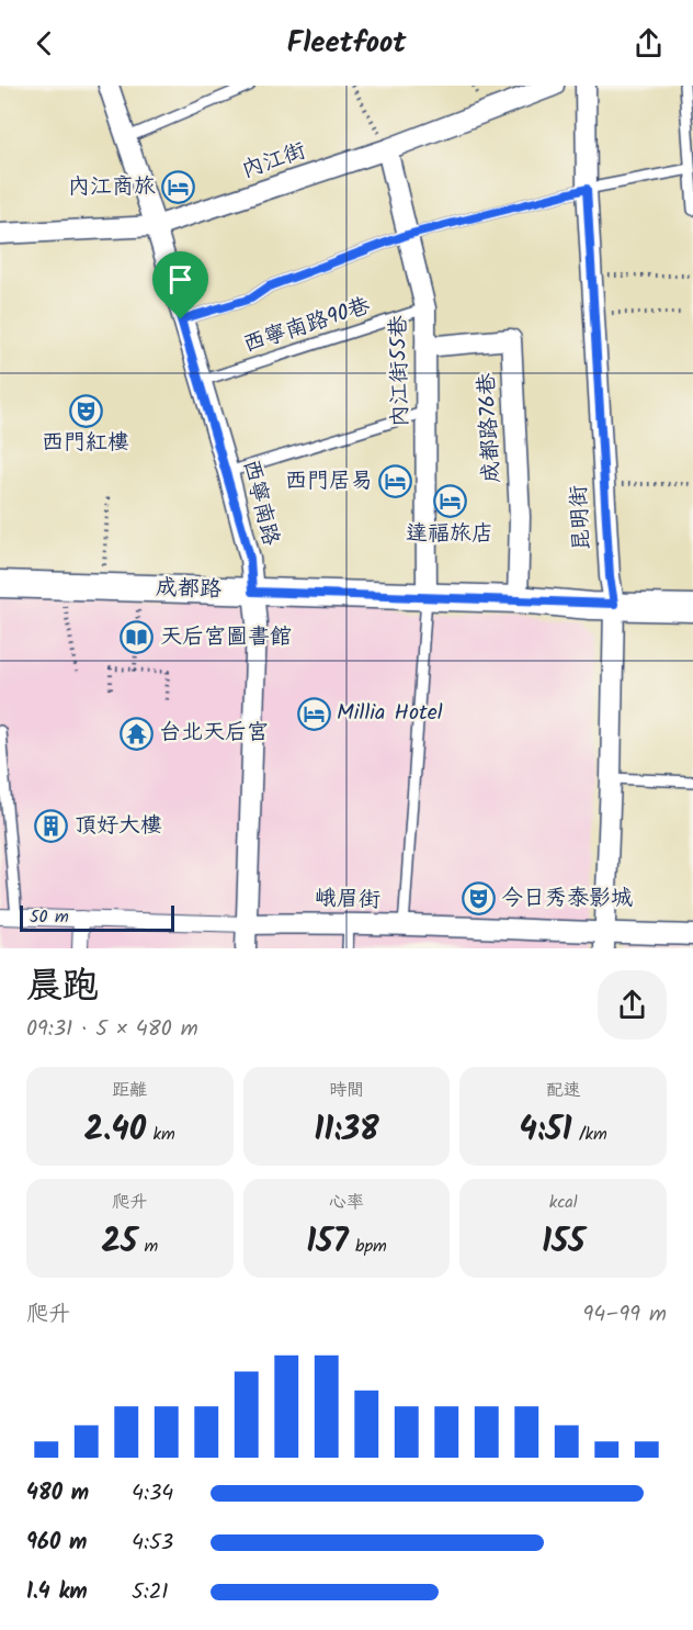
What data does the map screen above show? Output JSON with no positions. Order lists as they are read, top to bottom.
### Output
{
  "streets": {
    "main road": ["成都路"],
    "street": [
      "內江街",
      "內江街55巷",
      "成都路76巷",
      "西寧南路",
      "昆明街",
      "峨眉街"
    ],
    "lane": ["西寧南路90巷"]
  },
  "crossings": [
    ["內江街", "內江街55巷"],
    ["內江街", "西寧南路"],
    ["西寧南路90巷", "內江街55巷"],
    ["西寧南路90巷", "西寧南路"],
    ["內江街55巷", "成都路76巷"],
    ["內江街55巷", "成都路"],
    ["成都路76巷", "成都路"],
    ["西寧南路", "成都路"],
    ["西寧南路", "峨眉街"],
    ["昆明街", "成都路"],
    ["昆明街", "峨眉街"]
  ],
  "places": {
    "hotel": [
      "內江商旅",
      "西門居易",
      "達福旅店",
      "Millia Hotel"
    ],
    "theatre": ["西門紅樓", "今日秀泰影城"],
    "library": ["天后宮圖書館"],
    "temple": ["台北天后宮"],
    "building": ["頂好大樓"]
  },
  "scale_bar": "50 m",
  "page": {
    "header": "Fleetfoot",
    "scale": "50 m",
    "heading": ["晨跑", "09:31 · 5 × 480 m"],
    "stats": [
      ["距離", "2.40 km"],
      ["時間", "11:38"],
      ["配速", "4:51 /km"],
      ["爬升", "25 m"],
      ["心率", "157 bpm"],
      ["kcal", "155"]
    ],
    "chart": ["爬升", "94–99 m"],
    "list": [
      {
        "name": "480 m",
        "note": "4:34"
      },
      {
        "name": "960 m",
        "note": "4:53"
      },
      {
        "name": "1.4 km",
        "note": "5:21"
      }
    ]
  }
}
